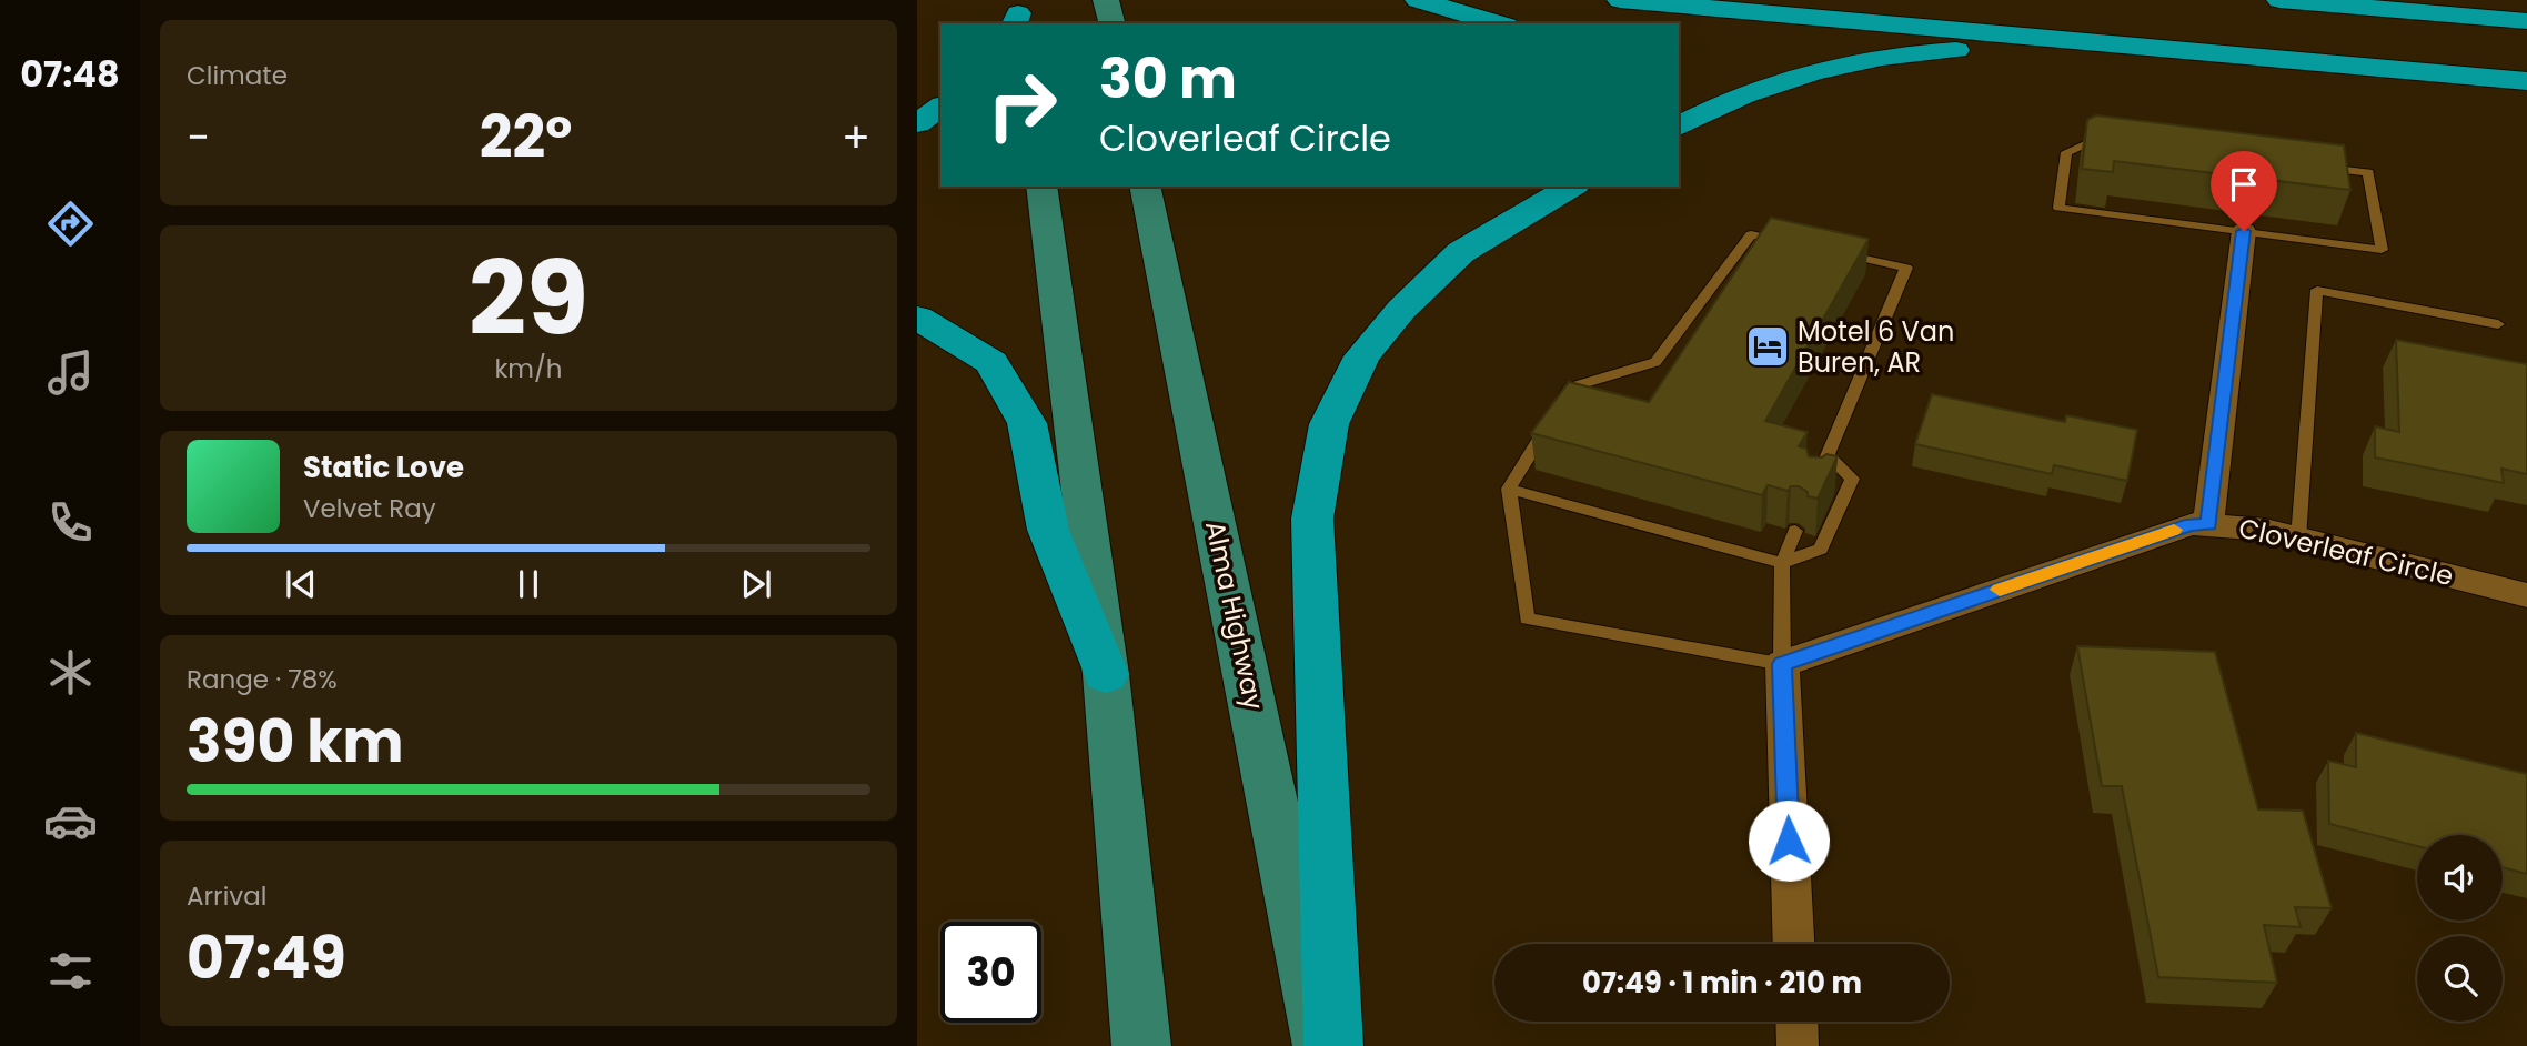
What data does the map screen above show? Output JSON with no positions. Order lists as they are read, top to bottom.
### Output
{
  "streets": {
    "main road": ["Alma Highway"],
    "street": ["Cloverleaf Circle"]
  },
  "places": {
    "hotel": ["Motel 6 Van Buren, AR"]
  },
  "page": {
    "tabs": "07:48",
    "tile": [
      "Climate",
      ["29", "km/h"],
      ["Range · 78%", "390 km"],
      ["Arrival", "07:49"]
    ],
    "turn": ["30 m", "Cloverleaf Circle"],
    "heat": ["−", "22°", "+"],
    "song": ["Static Love", "Velvet Ray"],
    "limit": "30",
    "trip": "07:49 · 1 min · 210 m"
  }
}
